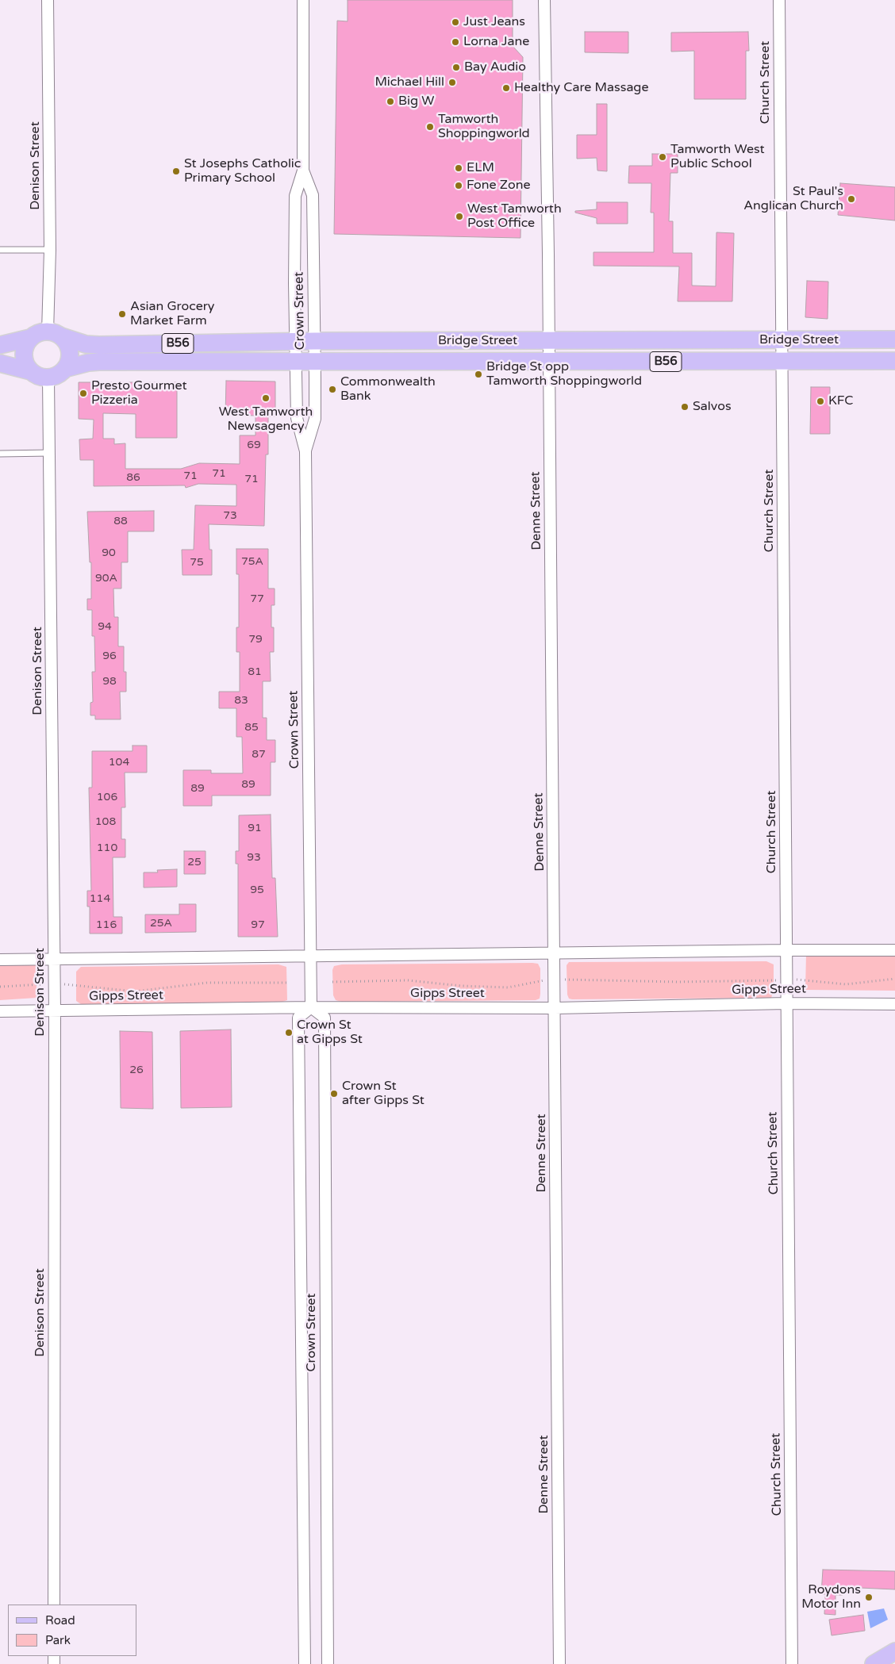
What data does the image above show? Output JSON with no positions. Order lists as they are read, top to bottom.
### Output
{
  "streets": {
    "main road": ["Bridge Street", "B56"],
    "street": [
      "Church Street",
      "Denison Street",
      "Crown Street",
      "Denne Street",
      "Gipps Street"
    ]
  },
  "crossings": [
    ["Church Street", "Bridge Street"],
    ["Church Street", "Gipps Street"],
    ["Denison Street", "Bridge Street"],
    ["Denison Street", "B56"],
    ["Denison Street", "Gipps Street"],
    ["Crown Street", "Bridge Street"],
    ["Crown Street", "Gipps Street"],
    ["Bridge Street", "B56"],
    ["Bridge Street", "Denne Street"],
    ["Denne Street", "Gipps Street"]
  ],
  "places": [
    "Just Jeans",
    "Lorna Jane",
    "Bay Audio",
    "Michael Hill",
    "Healthy Care Massage",
    "Big W",
    "Tamworth Shoppingworld",
    "Tamworth West Public School",
    "ELM",
    "St Josephs Catholic Primary School",
    "Fone Zone",
    "St Paul's Anglican Church",
    "West Tamworth Post Office",
    "Asian Grocery Market Farm",
    "Bridge St opp Tamworth Shoppingworld",
    "Commonwealth Bank",
    "Presto Gourmet Pizzeria",
    "West Tamworth Newsagency",
    "KFC",
    "Salvos",
    "Crown St at Gipps St",
    "Crown St after Gipps St",
    "Roydons Motor Inn"
  ],
  "house_numbers": [
    "69",
    "71",
    "71",
    "86",
    "71",
    "73",
    "88",
    "90",
    "75A",
    "75",
    "90A",
    "77",
    "94",
    "79",
    "96",
    "81",
    "98",
    "83",
    "85",
    "87",
    "104",
    "89",
    "89",
    "106",
    "108",
    "91",
    "110",
    "93",
    "25",
    "95",
    "114",
    "25A",
    "116",
    "97",
    "26"
  ],
  "legend": ["Road", "Park"]
}
